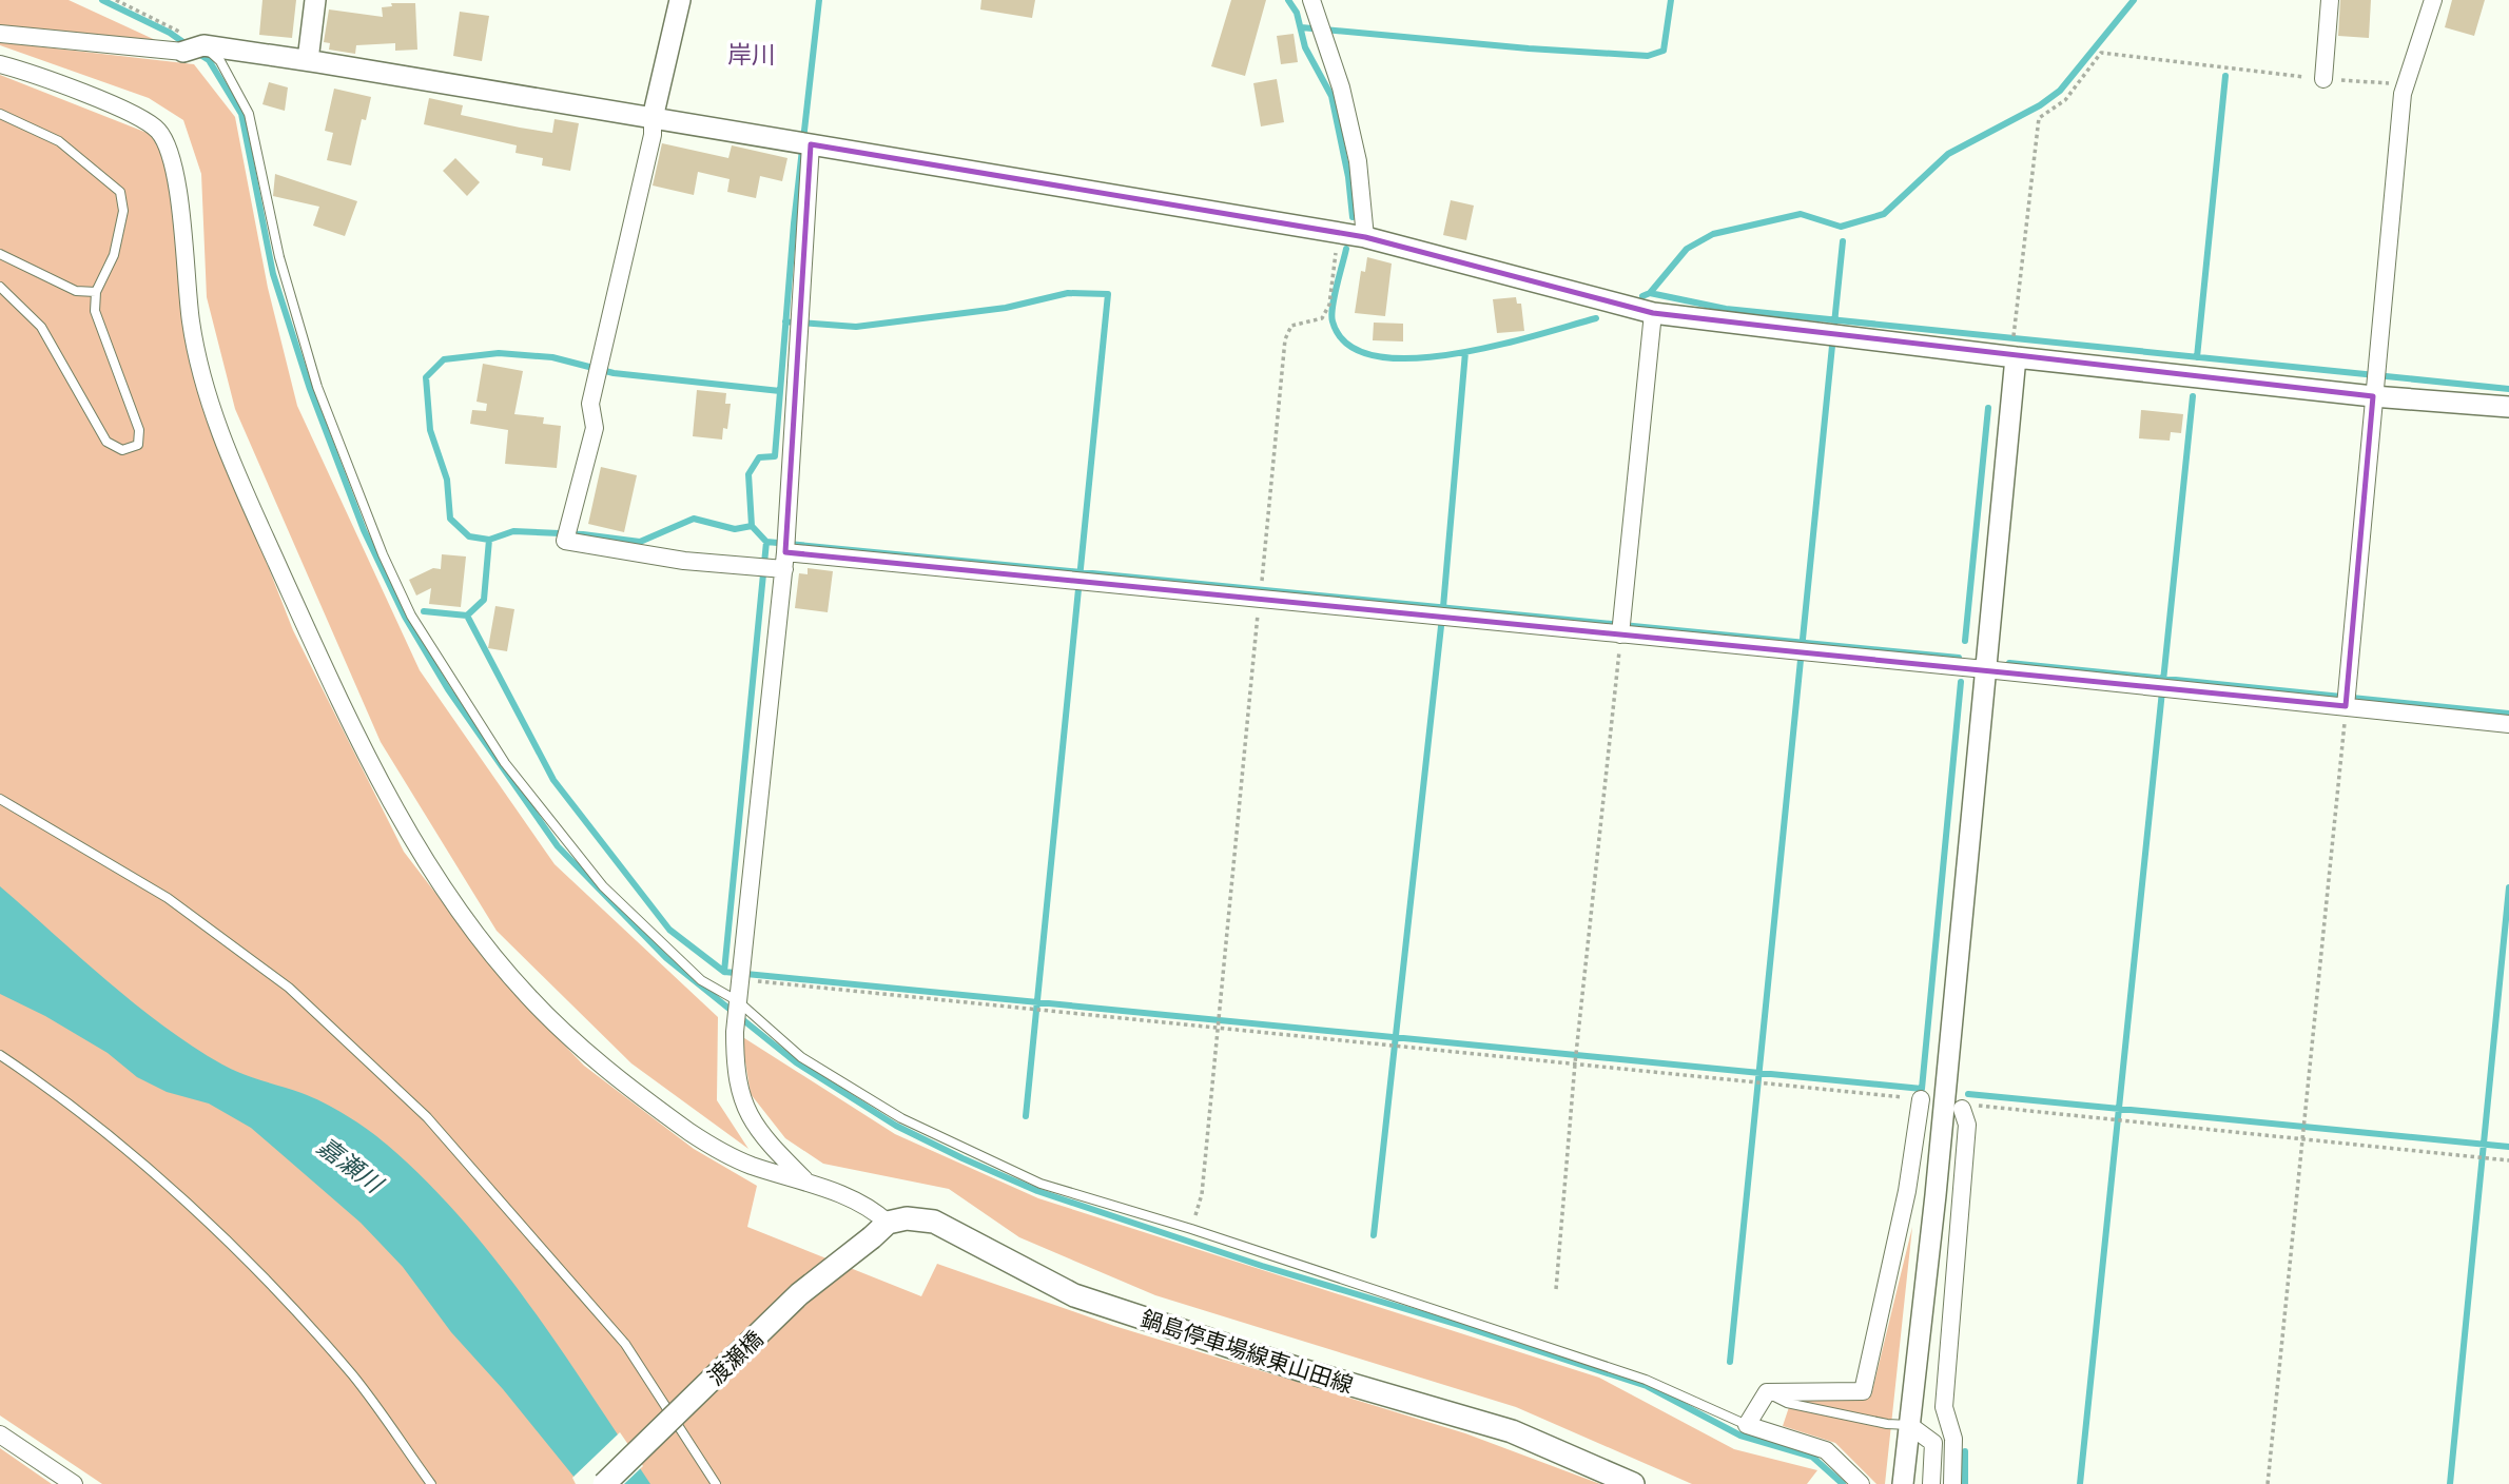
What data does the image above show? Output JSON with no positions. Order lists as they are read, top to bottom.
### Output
{
  "streets": {
    "main road": ["鍋島停車場線東山田線", "渡瀬橋"]
  },
  "crossings": [
    ["鍋島停車場線東山田線", "渡瀬橋"]
  ],
  "districts": ["岸川"],
  "water": ["嘉瀬川"]
}
